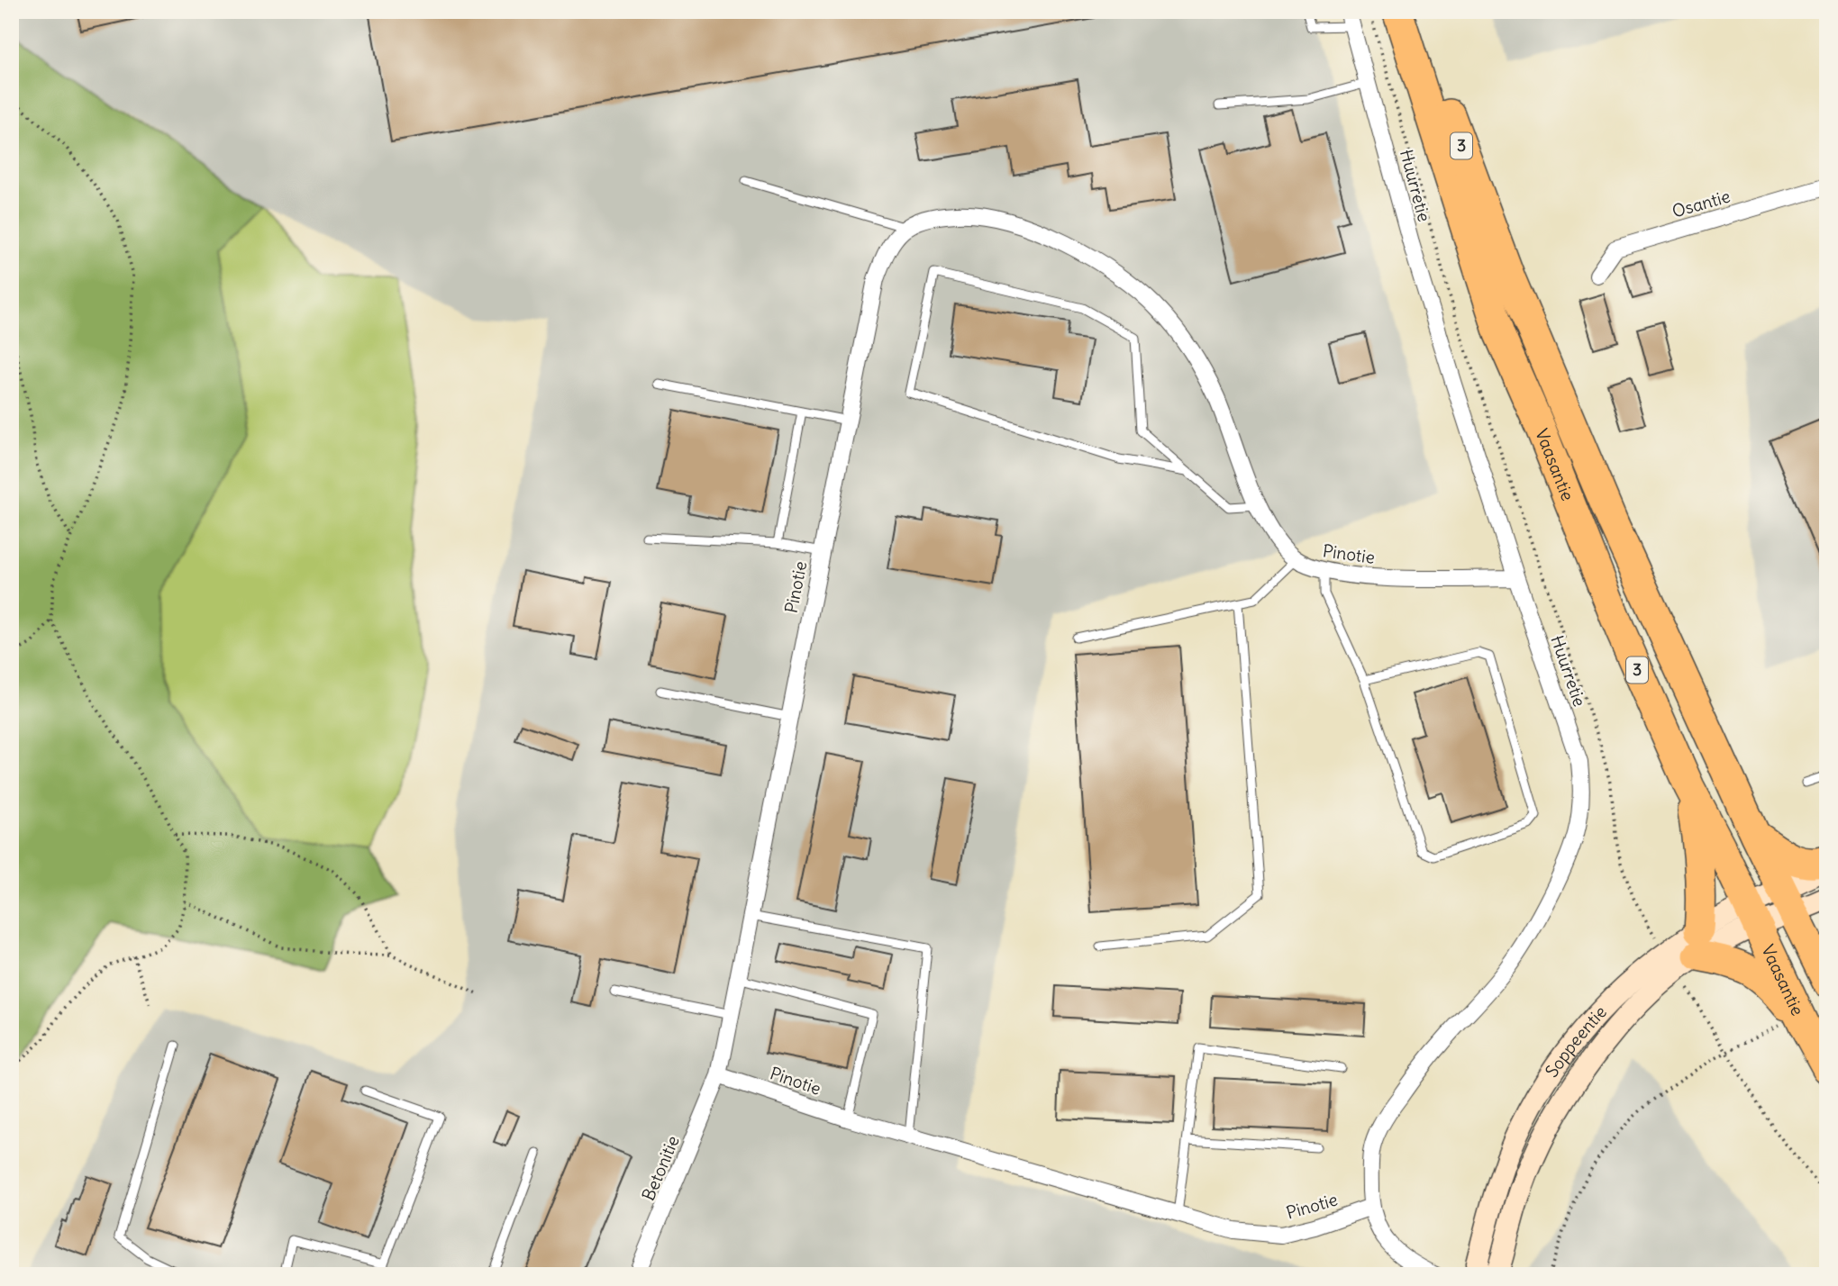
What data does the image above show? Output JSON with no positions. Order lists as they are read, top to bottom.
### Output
{
  "streets": {
    "highway": ["3", "Vaasantie"],
    "main road": ["Soppeentie"],
    "street": [
      "Huurretie",
      "Osantie",
      "Pinotie",
      "Betonitie"
    ]
  },
  "crossings": [
    ["Huurretie", "Pinotie"],
    ["Vaasantie", "Soppeentie"],
    ["Pinotie", "Betonitie"]
  ]
}
